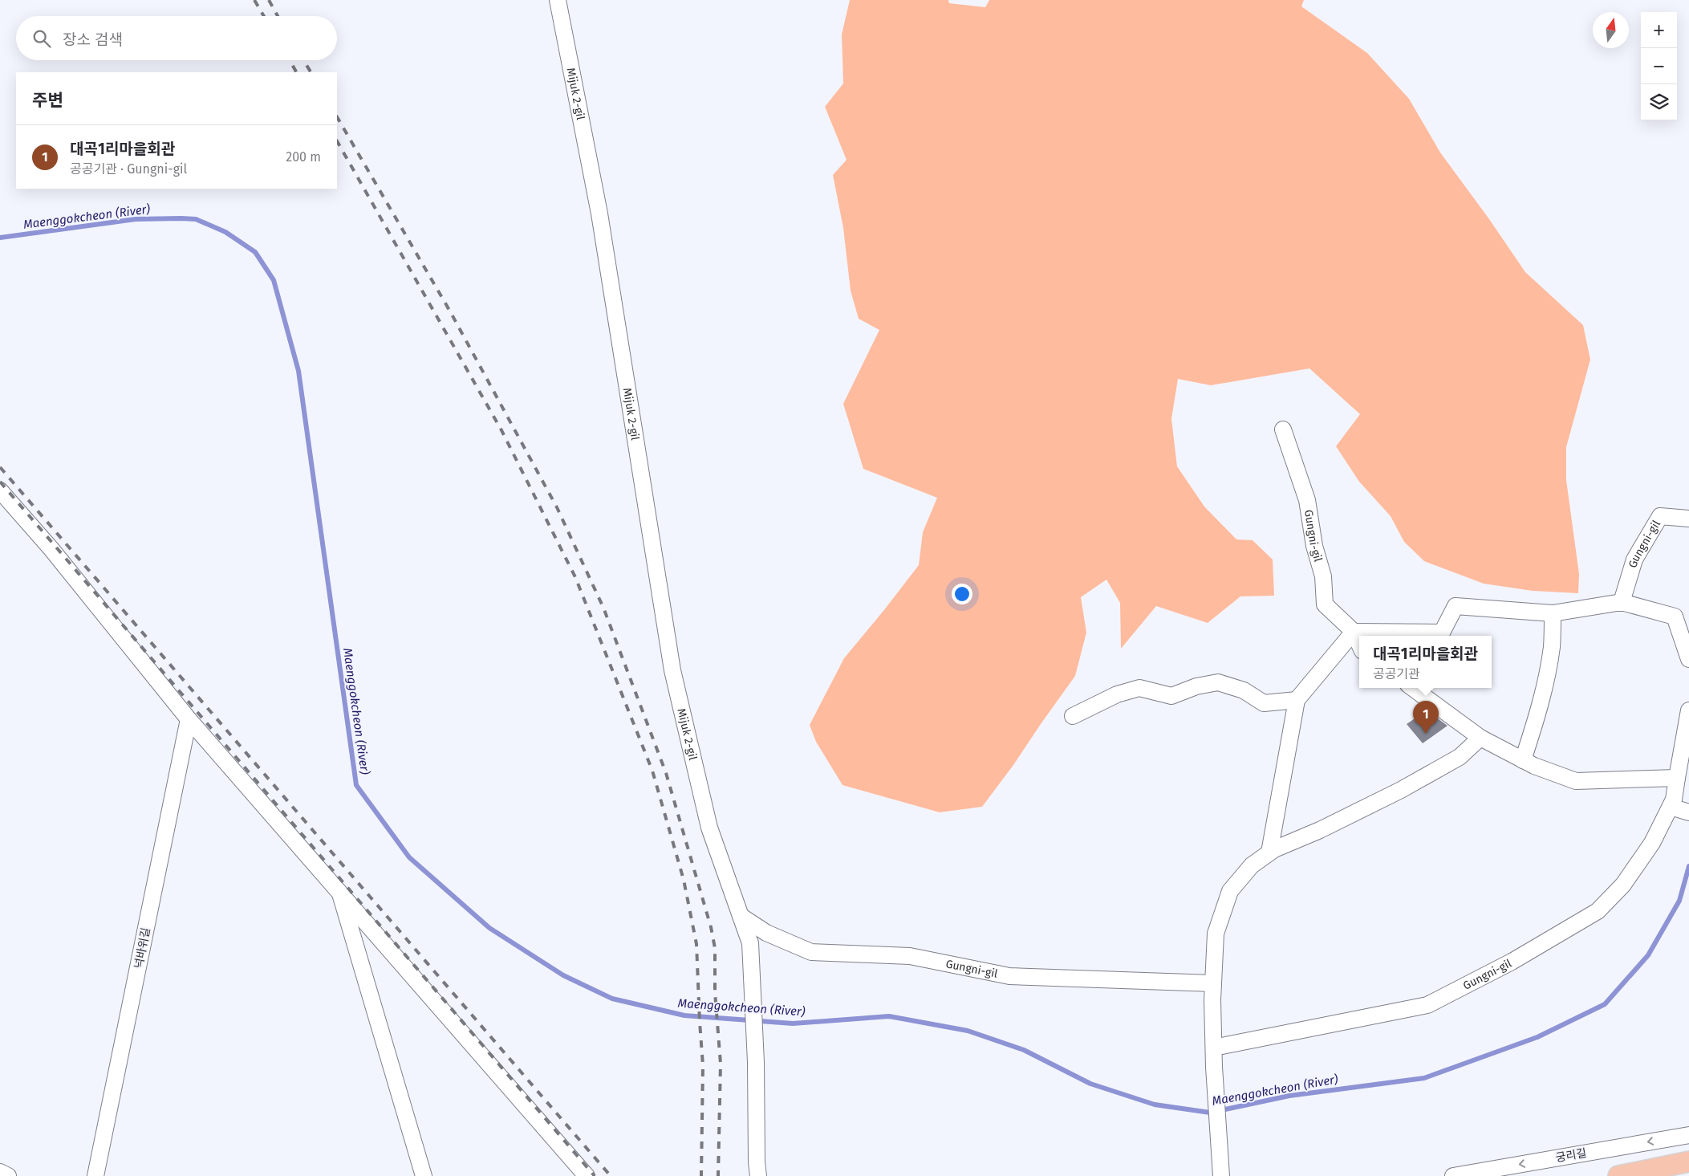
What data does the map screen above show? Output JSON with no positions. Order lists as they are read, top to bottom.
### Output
{
  "streets": {
    "street": [
      "Mijuk 2-gil",
      "Gungni-gil",
      "넉바위길",
      "궁리길"
    ]
  },
  "crossings": [
    ["Mijuk 2-gil", "Gungni-gil"]
  ],
  "one_way": ["궁리길"],
  "water": ["Maenggokcheon (River)"],
  "north": "top",
  "page": {
    "map_buttons": ["+", "−"],
    "search": "장소 검색",
    "heading": "주변",
    "list": [
      {
        "mark": "1",
        "name": "대곡1리마을회관",
        "note": "공공기관 · Gungni-gil",
        "value": "200 m"
      }
    ],
    "popup": ["대곡1리마을회관", "공공기관"],
    "pins": "1"
  }
}
